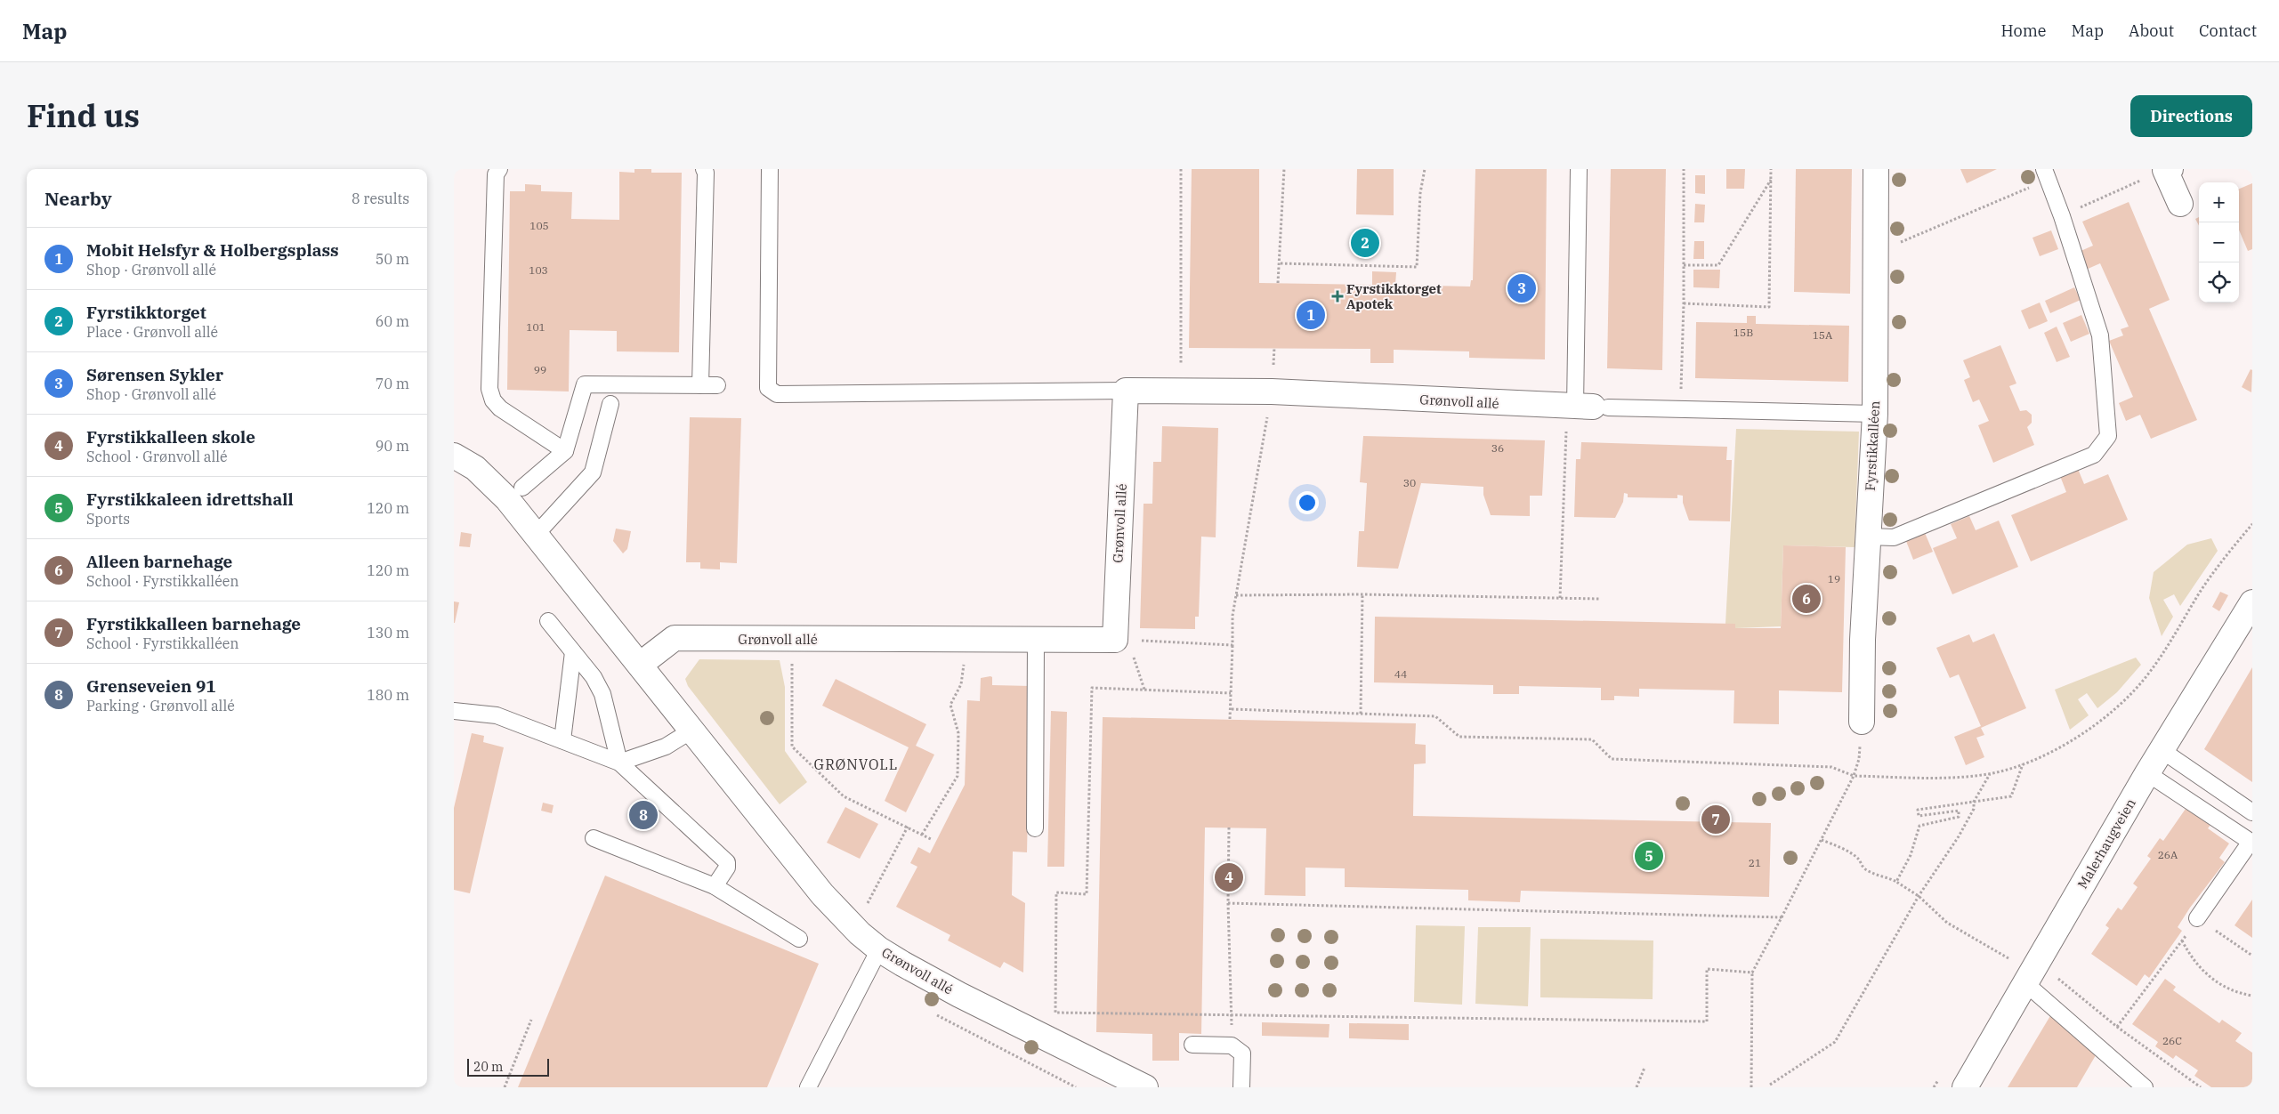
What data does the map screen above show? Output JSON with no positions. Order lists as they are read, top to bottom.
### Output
{
  "streets": {
    "street": ["Grønvoll allé", "Fyrstikkalléen", "Malerhaugveien"]
  },
  "districts": ["GRØNVOLL"],
  "places": {
    "health": ["Fyrstikktorget Apotek"]
  },
  "house_numbers": [
    "105",
    "103",
    "101",
    "15B",
    "15A",
    "99",
    "36",
    "30",
    "19",
    "44",
    "26A",
    "21",
    "26C"
  ],
  "scale_bar": "20 m",
  "page": {
    "header": "Map",
    "nav": [
      "Home",
      "Map",
      "About",
      "Contact"
    ],
    "title": "Find us",
    "buttons": "Directions",
    "heading": ["Nearby", "8 results"],
    "map_buttons": ["+", "−"],
    "list": [
      {
        "mark": "1",
        "name": "Mobit Helsfyr & Holbergsplass",
        "note": "Shop · Grønvoll allé",
        "value": "50 m"
      },
      {
        "mark": "2",
        "name": "Fyrstikktorget",
        "note": "Place · Grønvoll allé",
        "value": "60 m"
      },
      {
        "mark": "3",
        "name": "Sørensen Sykler",
        "note": "Shop · Grønvoll allé",
        "value": "70 m"
      },
      {
        "mark": "4",
        "name": "Fyrstikkalleen skole",
        "note": "School · Grønvoll allé",
        "value": "90 m"
      },
      {
        "mark": "5",
        "name": "Fyrstikkaleen idrettshall",
        "note": "Sports",
        "value": "120 m"
      },
      {
        "mark": "6",
        "name": "Alleen barnehage",
        "note": "School · Fyrstikkalléen",
        "value": "120 m"
      },
      {
        "mark": "7",
        "name": "Fyrstikkalleen barnehage",
        "note": "School · Fyrstikkalléen",
        "value": "130 m"
      },
      {
        "mark": "8",
        "name": "Grenseveien 91",
        "note": "Parking · Grønvoll allé",
        "value": "180 m"
      }
    ],
    "pins": [
      "2",
      "3",
      "1",
      "6",
      "8",
      "7",
      "5",
      "4"
    ],
    "scale": "20 m"
  }
}
